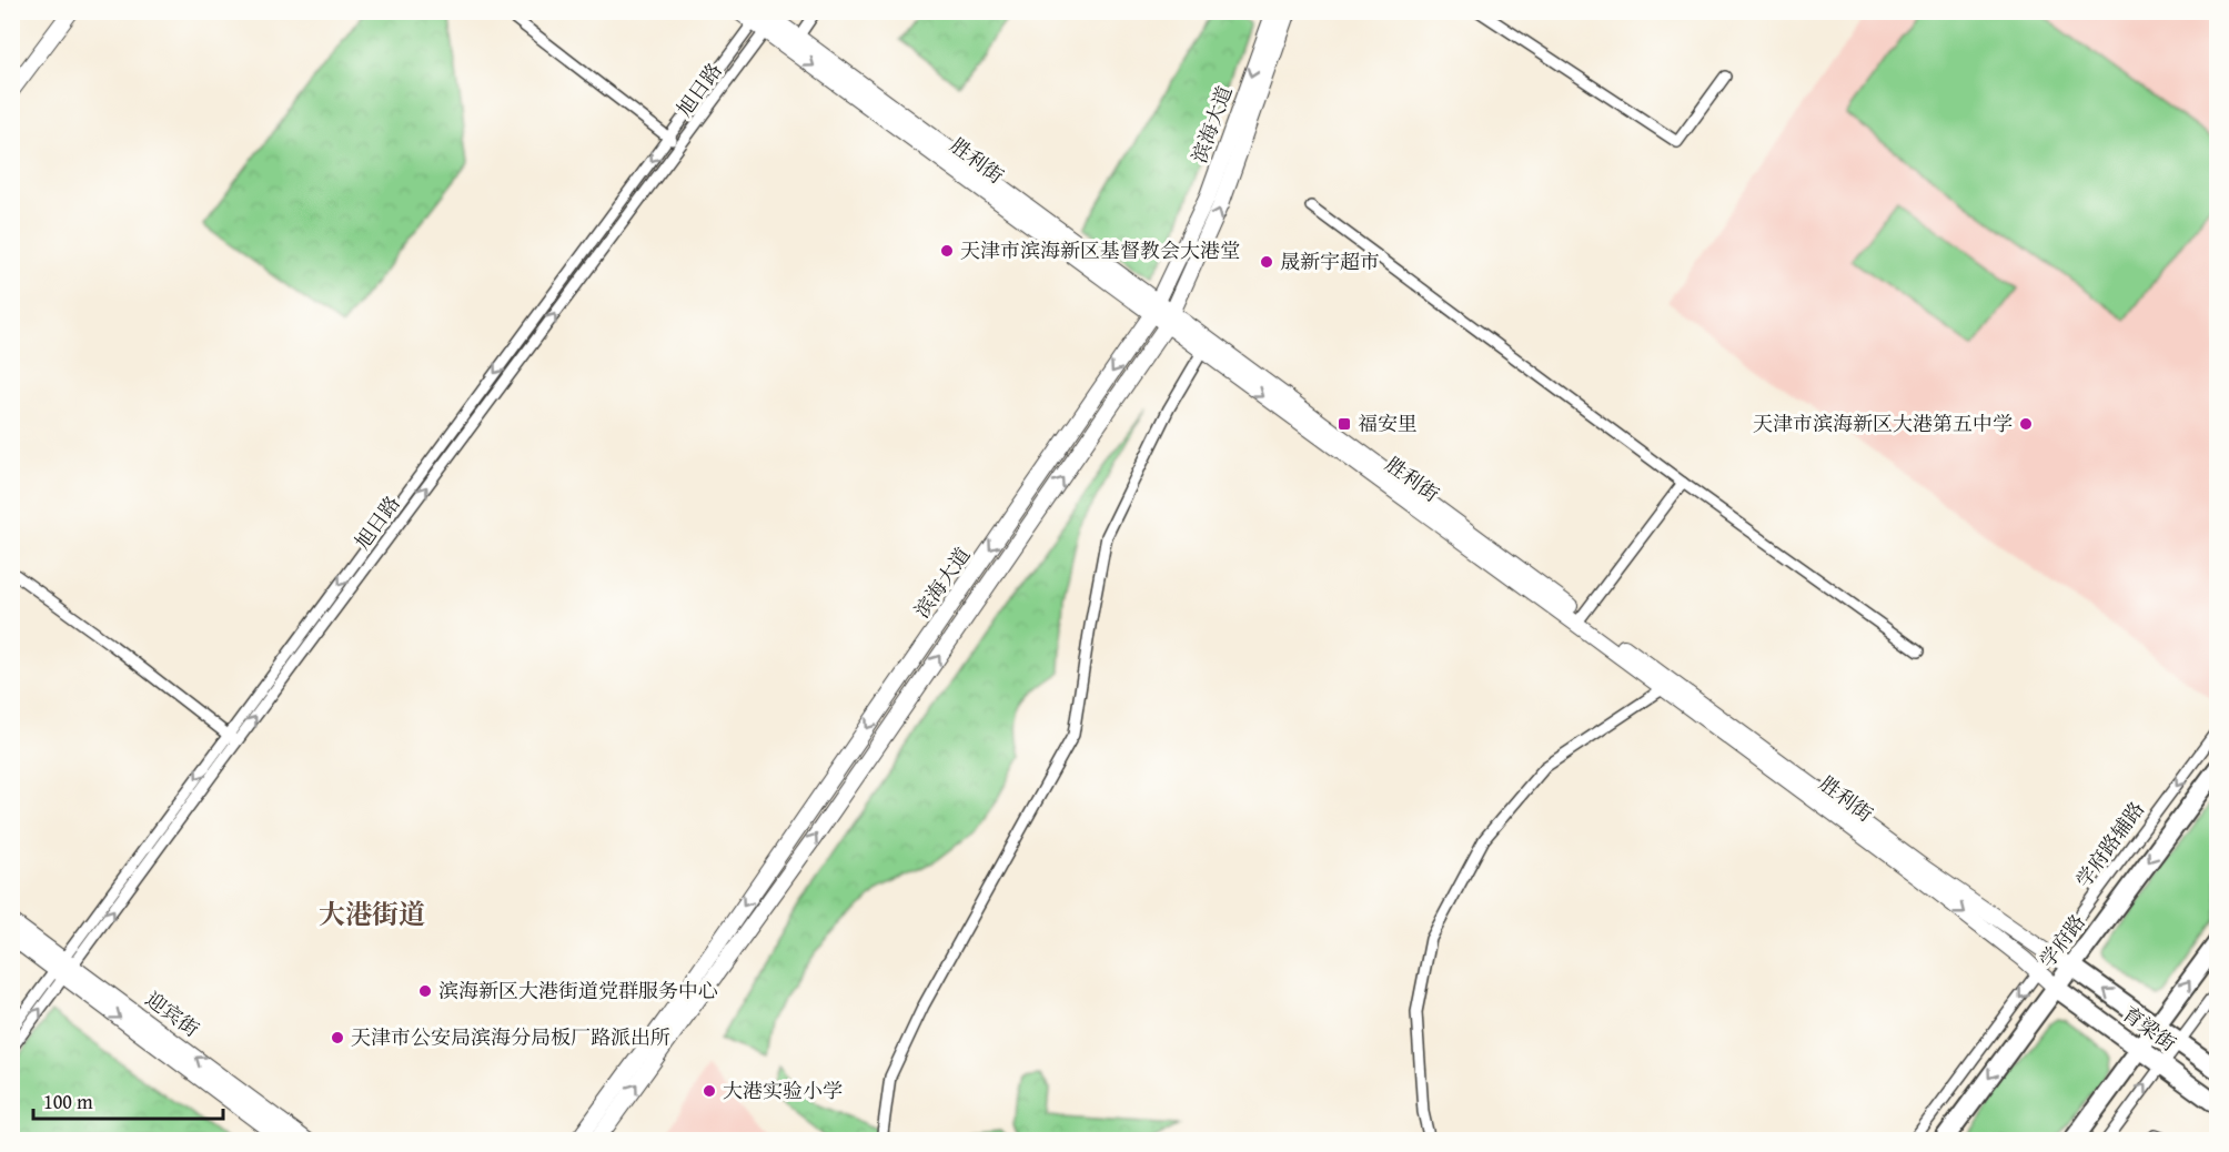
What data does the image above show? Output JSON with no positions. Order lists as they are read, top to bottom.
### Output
{
  "streets": {
    "highway": ["学府路", "育梁街"],
    "main road": ["滨海大道", "胜利街", "迎宾街"],
    "street": ["旭日路", "学府路辅路"]
  },
  "crossings": [
    ["旭日路", "胜利街"],
    ["旭日路", "迎宾街"],
    ["滨海大道", "胜利街"],
    ["胜利街", "学府路辅路"],
    ["胜利街", "学府路"],
    ["胜利街", "育梁街"],
    ["学府路", "育梁街"]
  ],
  "one_way": ["学府路辅路"],
  "districts": ["大港街道"],
  "places": {
    "other": [
      "天津市滨海新区基督教会大港堂",
      "晟新宇超市",
      "天津市滨海新区大港第五中学",
      "滨海新区大港街道党群服务中心",
      "天津市公安局滨海分局板厂路派出所",
      "大港实验小学"
    ],
    "transit": ["福安里"]
  },
  "scale_bar": "100 m"
}
